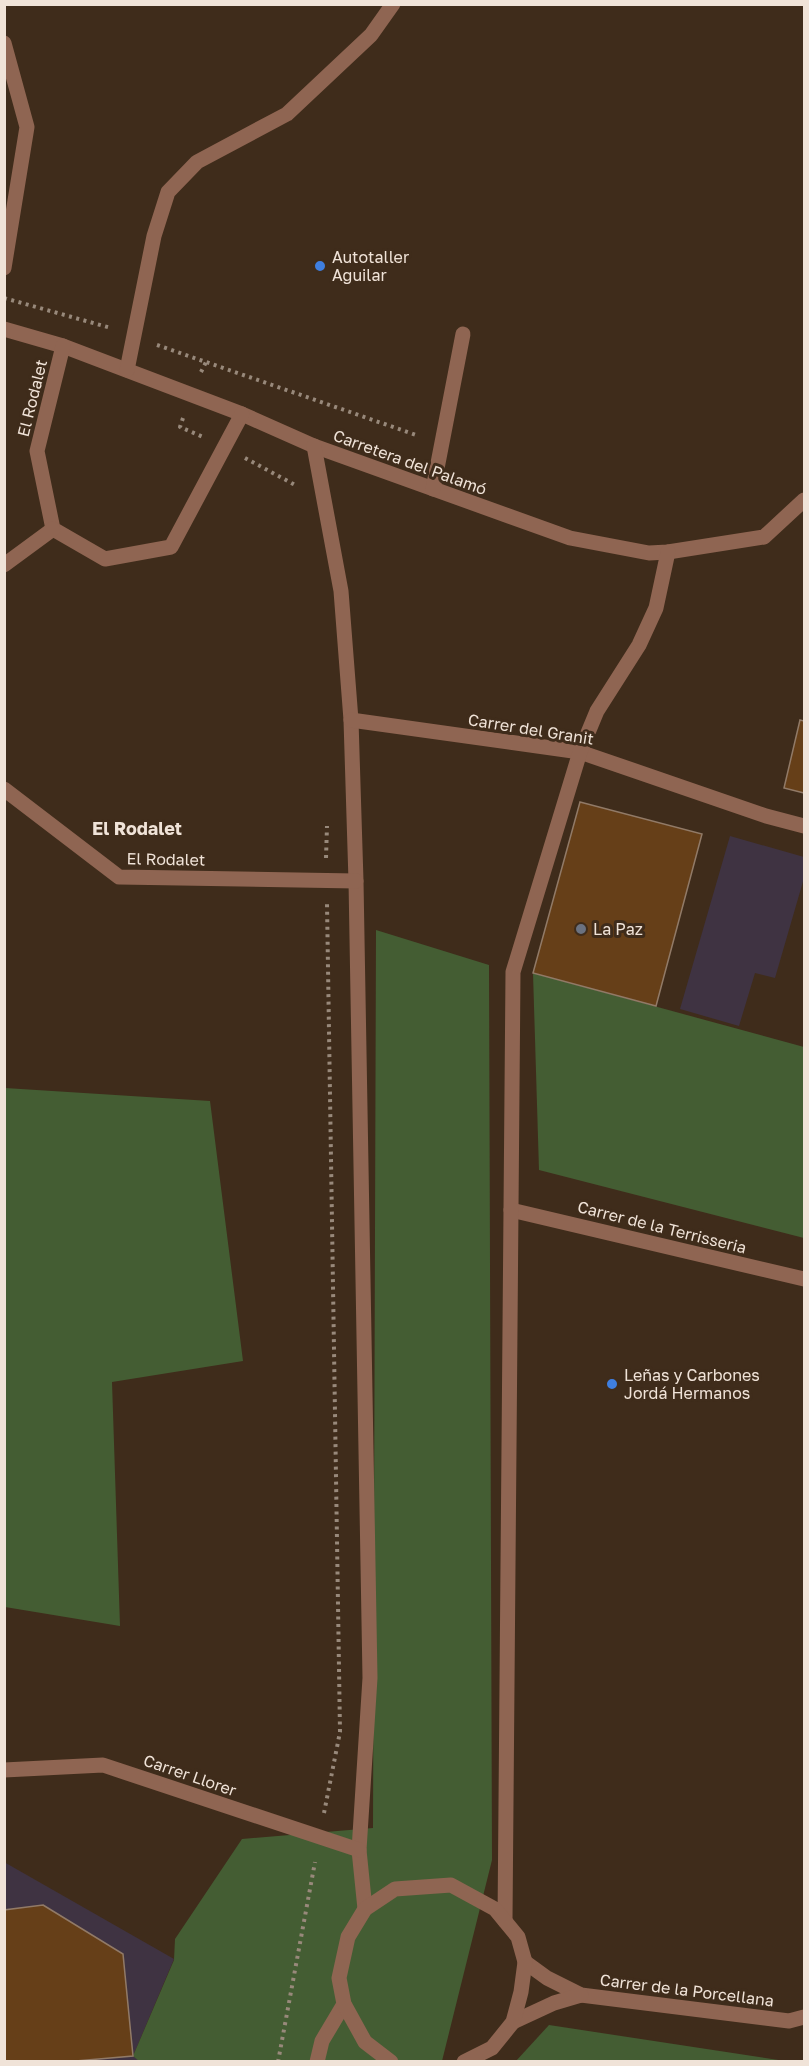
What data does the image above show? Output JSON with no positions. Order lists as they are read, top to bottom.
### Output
{
  "streets": {
    "street": [
      "El Rodalet",
      "Carretera del Palamó",
      "Carrer del Granit",
      "Carrer de la Terrisseria",
      "Carrer Llorer",
      "Carrer de la Porcellana"
    ]
  },
  "crossings": [
    ["El Rodalet", "Carretera del Palamó"]
  ],
  "districts": ["El Rodalet"],
  "places": ["Autotaller Aguilar", "La Paz", "Leñas y Carbones Jordá Hermanos"]
}
